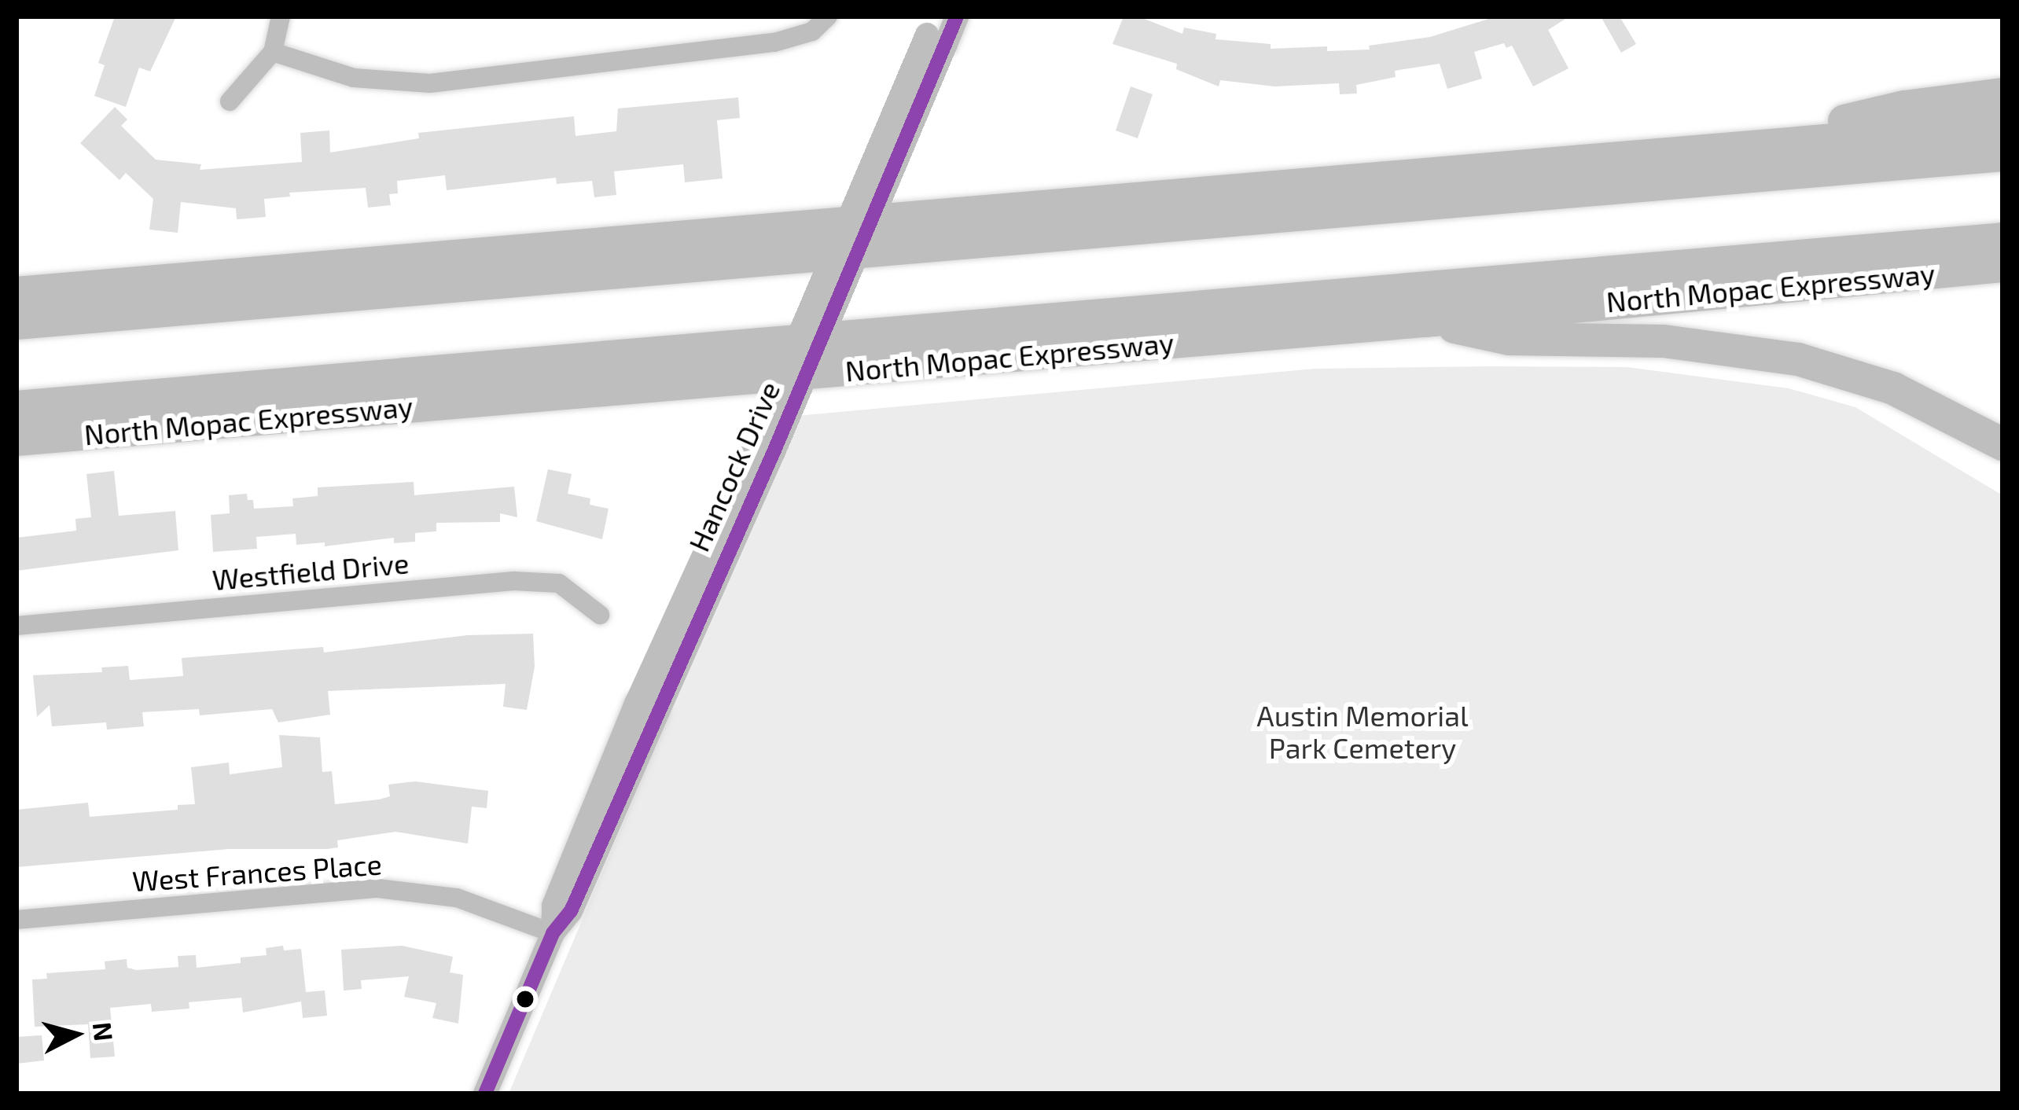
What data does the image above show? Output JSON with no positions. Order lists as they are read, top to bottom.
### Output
{
  "streets": {
    "highway": ["North Mopac Expressway"],
    "street": ["Hancock Drive", "Westfield Drive", "West Frances Place"]
  },
  "crossings": [
    ["Hancock Drive", "West Frances Place"]
  ],
  "parks": ["Austin Memorial Park Cemetery"],
  "north": "right"
}
